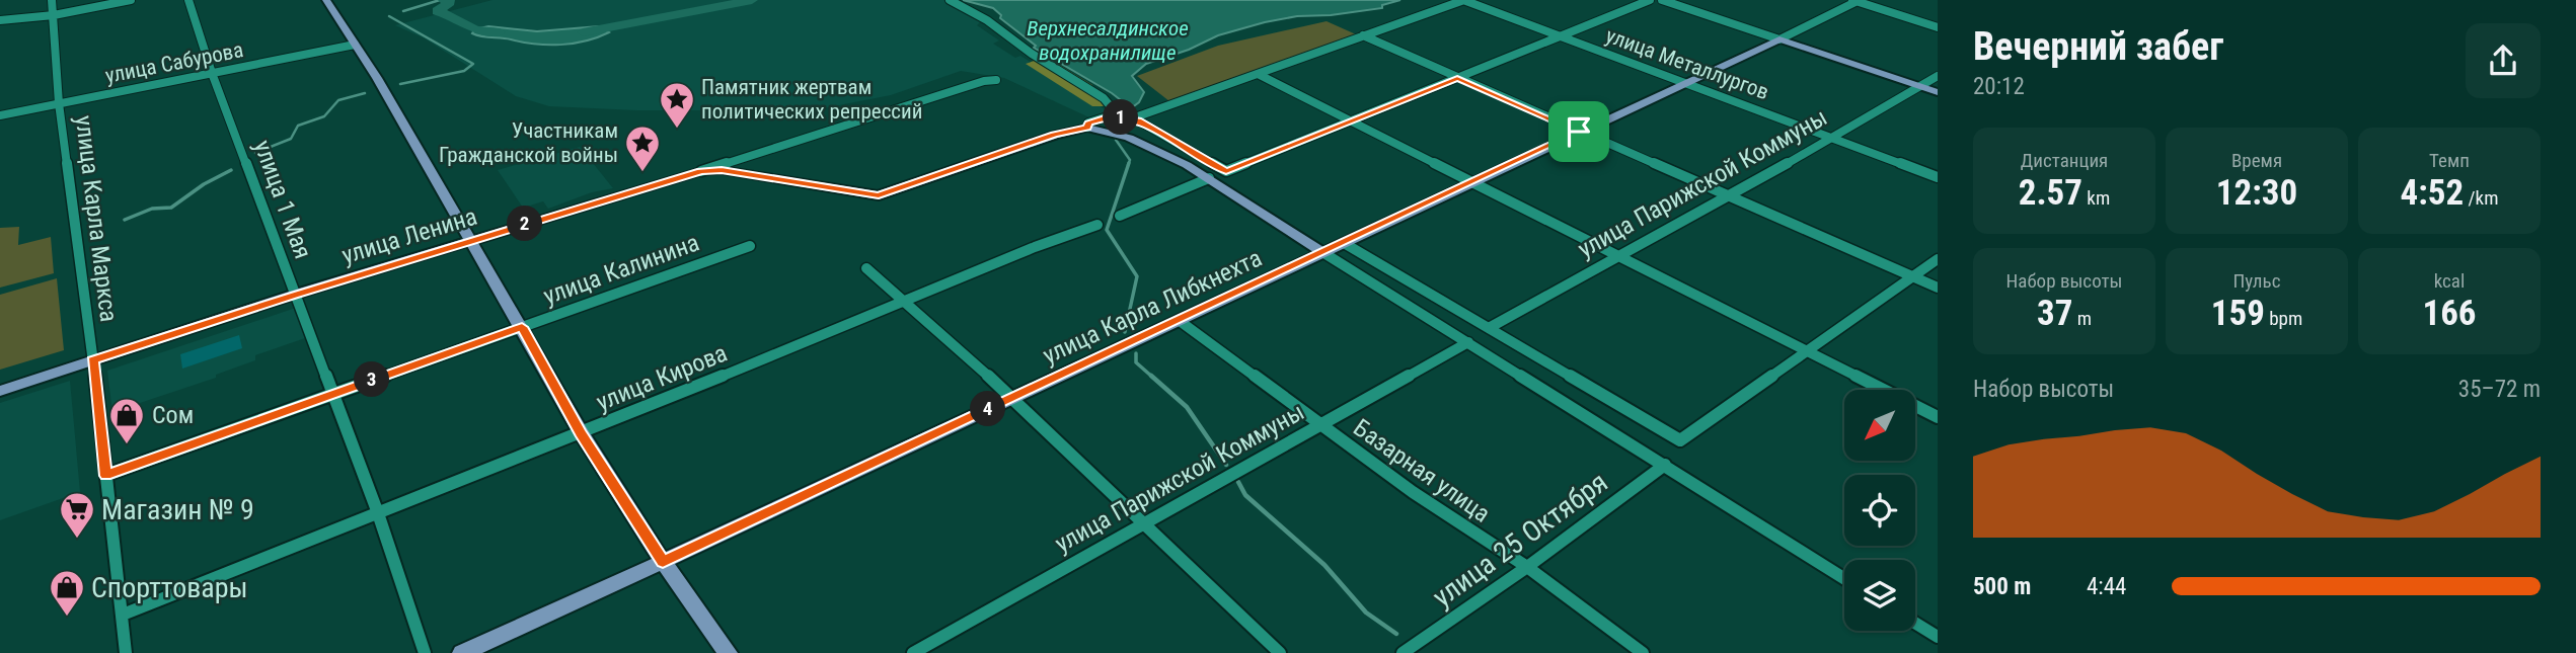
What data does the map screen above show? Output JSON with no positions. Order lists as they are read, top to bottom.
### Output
{
  "streets": {
    "main road": ["улица Ленина", "улица Карла Либкнехта"],
    "street": [
      "улица Сабурова",
      "улица Металлургов",
      "улица Парижской Коммуны",
      "улица 1 Мая",
      "улица Карла Маркса",
      "улица Калинина",
      "улица Кирова",
      "Базарная улица",
      "улица 25 Октября"
    ]
  },
  "crossings": [
    ["улица Сабурова", "улица 1 Мая"],
    ["улица Сабурова", "улица Карла Маркса"],
    ["улица Металлургов", "улица Парижской Коммуны"],
    ["улица Металлургов", "улица Карла Либкнехта"],
    ["улица Парижской Коммуны", "Базарная улица"],
    ["улица 1 Мая", "улица Ленина"],
    ["улица 1 Мая", "улица Калинина"],
    ["улица 1 Мая", "улица Кирова"],
    ["улица Карла Маркса", "улица Ленина"],
    ["улица Карла Маркса", "улица Калинина"],
    ["улица Карла Маркса", "улица Кирова"],
    ["улица Карла Либкнехта", "Базарная улица"],
    ["Базарная улица", "улица 25 Октября"]
  ],
  "water": ["Верхнесалдинское водохранилище"],
  "places": {
    "place": ["Памятник жертвам политических репрессий", "Участникам Гражданской войны"],
    "shop": ["Сом", "Спорттовары"],
    "supermarket": ["Магазин № 9"]
  },
  "north": "bottom left",
  "page": {
    "heading": ["Вечерний забег", "20:12"],
    "pins": [
      "1",
      "2",
      "3",
      "4"
    ],
    "stats": [
      ["Дистанция", "2.57 km"],
      ["Время", "12:30"],
      ["Темп", "4:52 /km"],
      ["Набор высоты", "37 m"],
      ["Пульс", "159 bpm"],
      ["kcal", "166"]
    ],
    "chart": ["Набор высоты", "35–72 m"],
    "list": [
      {
        "name": "500 m",
        "note": "4:44"
      }
    ]
  }
}
